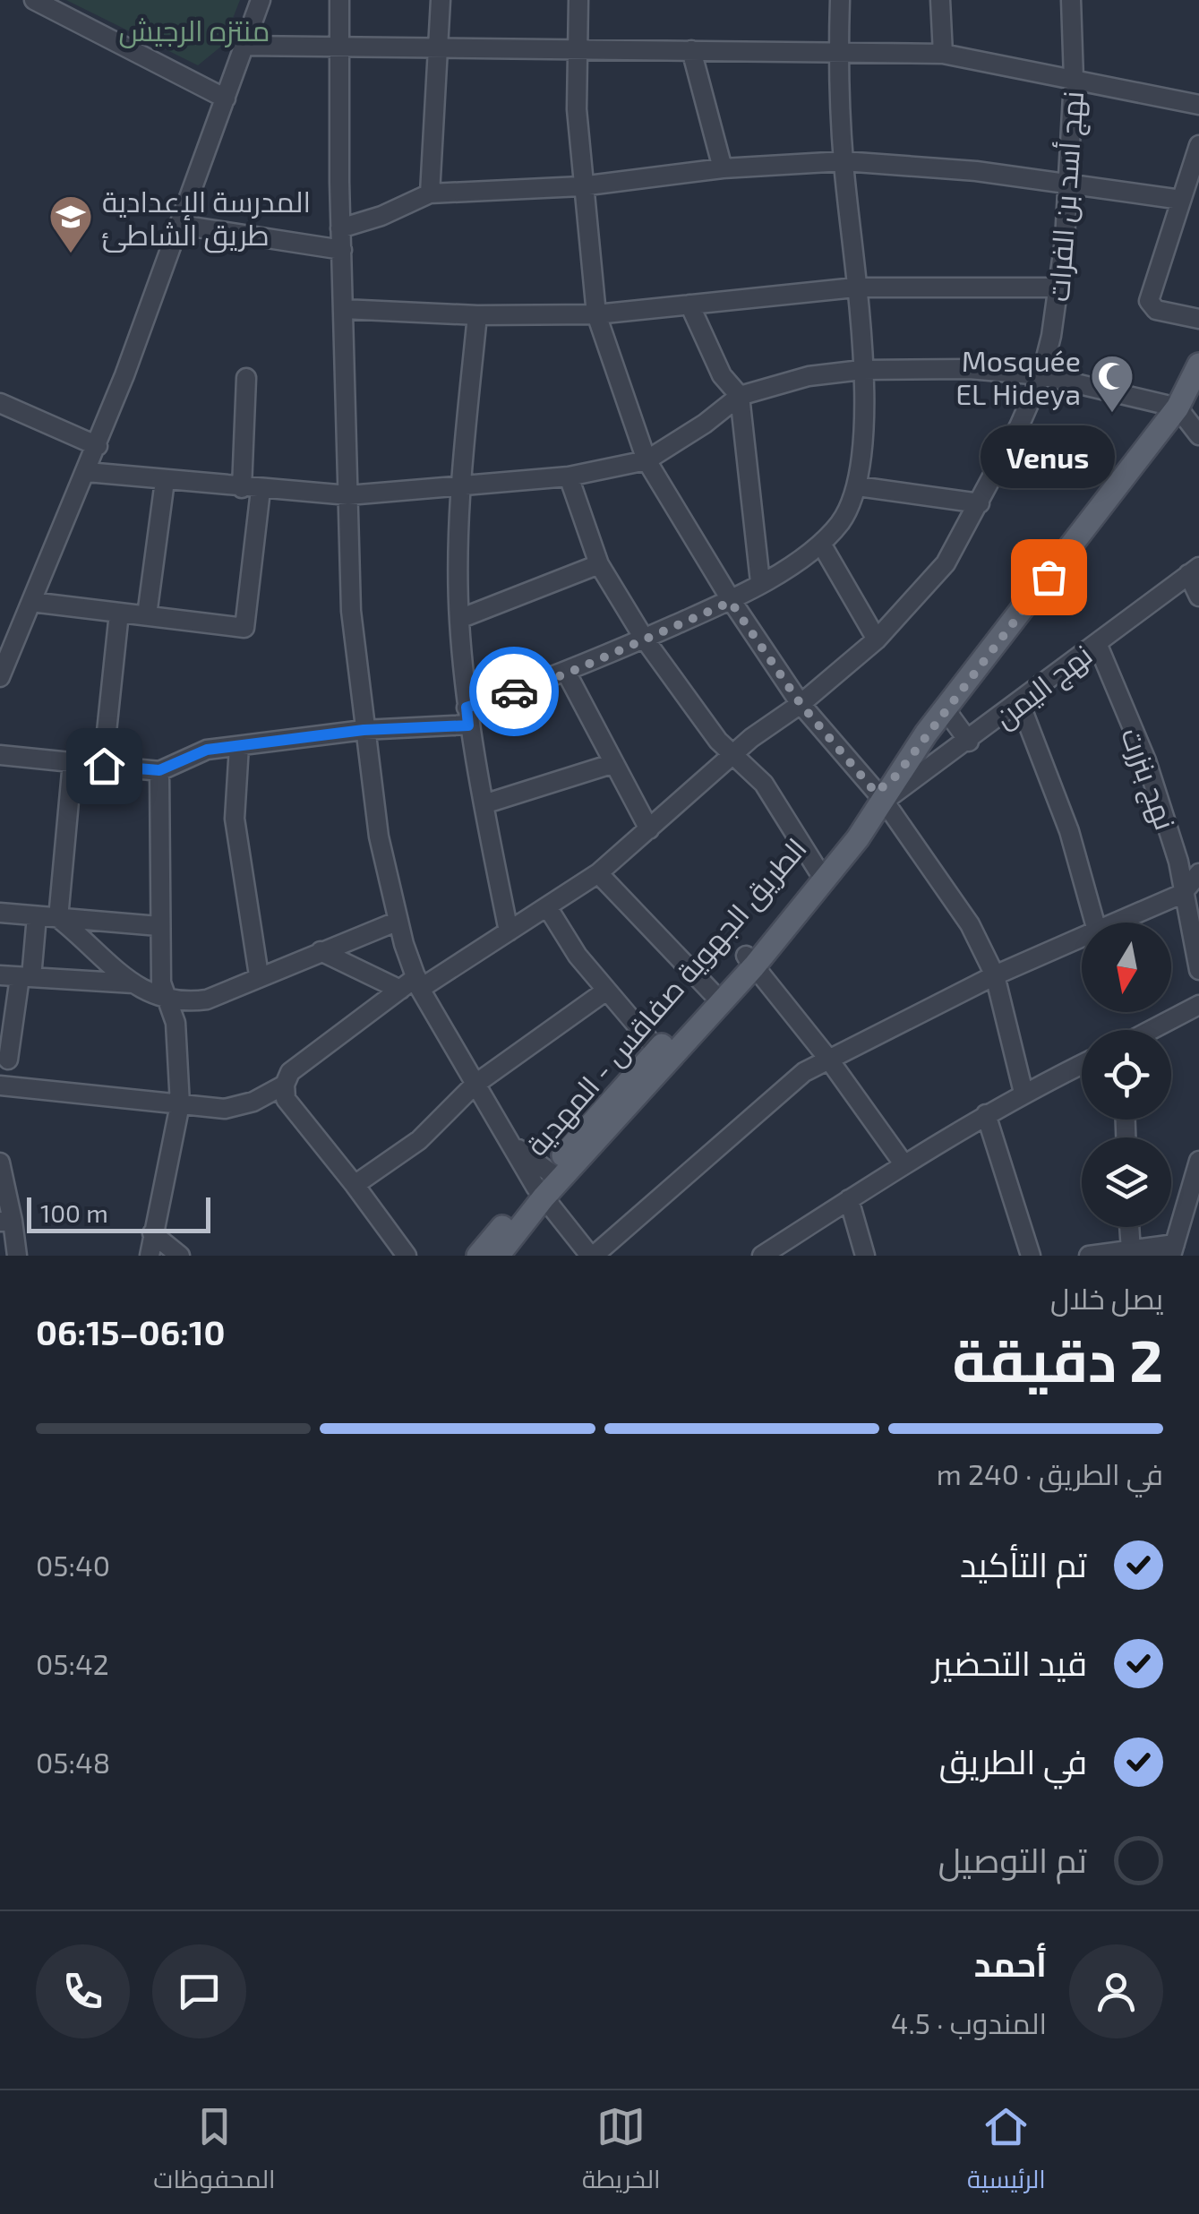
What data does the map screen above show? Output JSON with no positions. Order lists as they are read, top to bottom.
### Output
{
  "streets": {
    "main road": ["الطريق الجهوية صفاقس - المهدية"],
    "street": ["نهج أسد بن الفرات", "نهج اليمن", "نهج بنزرت"]
  },
  "crossings": [
    ["نهج اليمن", "نهج بنزرت"],
    ["نهج اليمن", "الطريق الجهوية صفاقس - المهدية"]
  ],
  "parks": ["منتزه الرجيش"],
  "places": {
    "school or university": ["المدرسة الإعدادية طريق الشاطئ"],
    "mosque": ["Mosquée EL Hideya"],
    "other": ["Venus"]
  },
  "scale_bar": "100 m",
  "north": "bottom",
  "page": {
    "bubble": "Venus",
    "scale": "100 m",
    "heading": ["2 دقيقة", "يصل خلال", "06:10–06:15"],
    "panel": ["أحمد", "المندوب · 4.5"],
    "bar": "في الطريق · 240 m",
    "list": [
      ["تم التأكيد", "05:40"],
      ["قيد التحضير", "05:42"],
      ["في الطريق", "05:48"],
      "تم التوصيل"
    ],
    "tabs": ["الرئيسية", "الخريطة", "المحفوظات"]
  }
}
